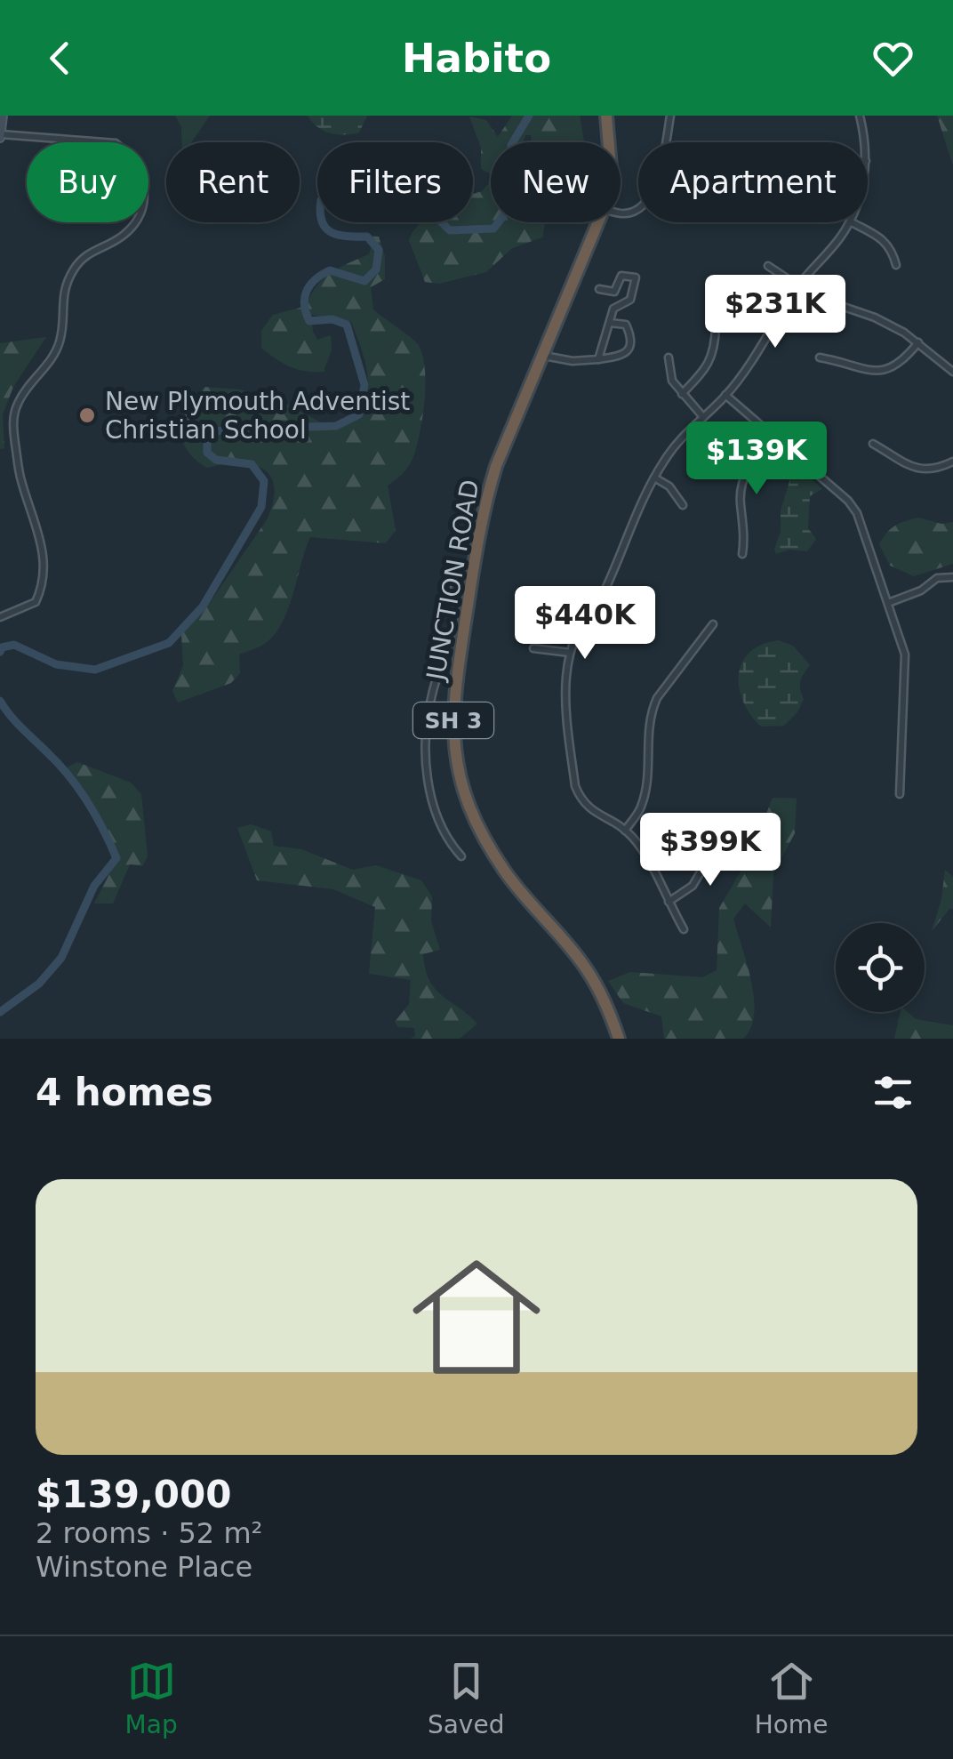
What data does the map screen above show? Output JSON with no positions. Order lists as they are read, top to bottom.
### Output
{
  "streets": {
    "highway": ["JUNCTION ROAD", "SH 3"]
  },
  "places": ["New Plymouth Adventist Christian School"],
  "page": {
    "header": "Habito",
    "chip": [
      "Buy",
      "Rent",
      "Filters",
      "New",
      "Apartment"
    ],
    "price": [
      "$231K",
      "$139K",
      "$440K",
      "$399K"
    ],
    "heading": "4 homes",
    "list": [
      {
        "name": "$139,000",
        "note": "2 rooms · 52 m² · Winstone Place"
      }
    ],
    "tabs": ["Map", "Saved", "Home"]
  }
}
